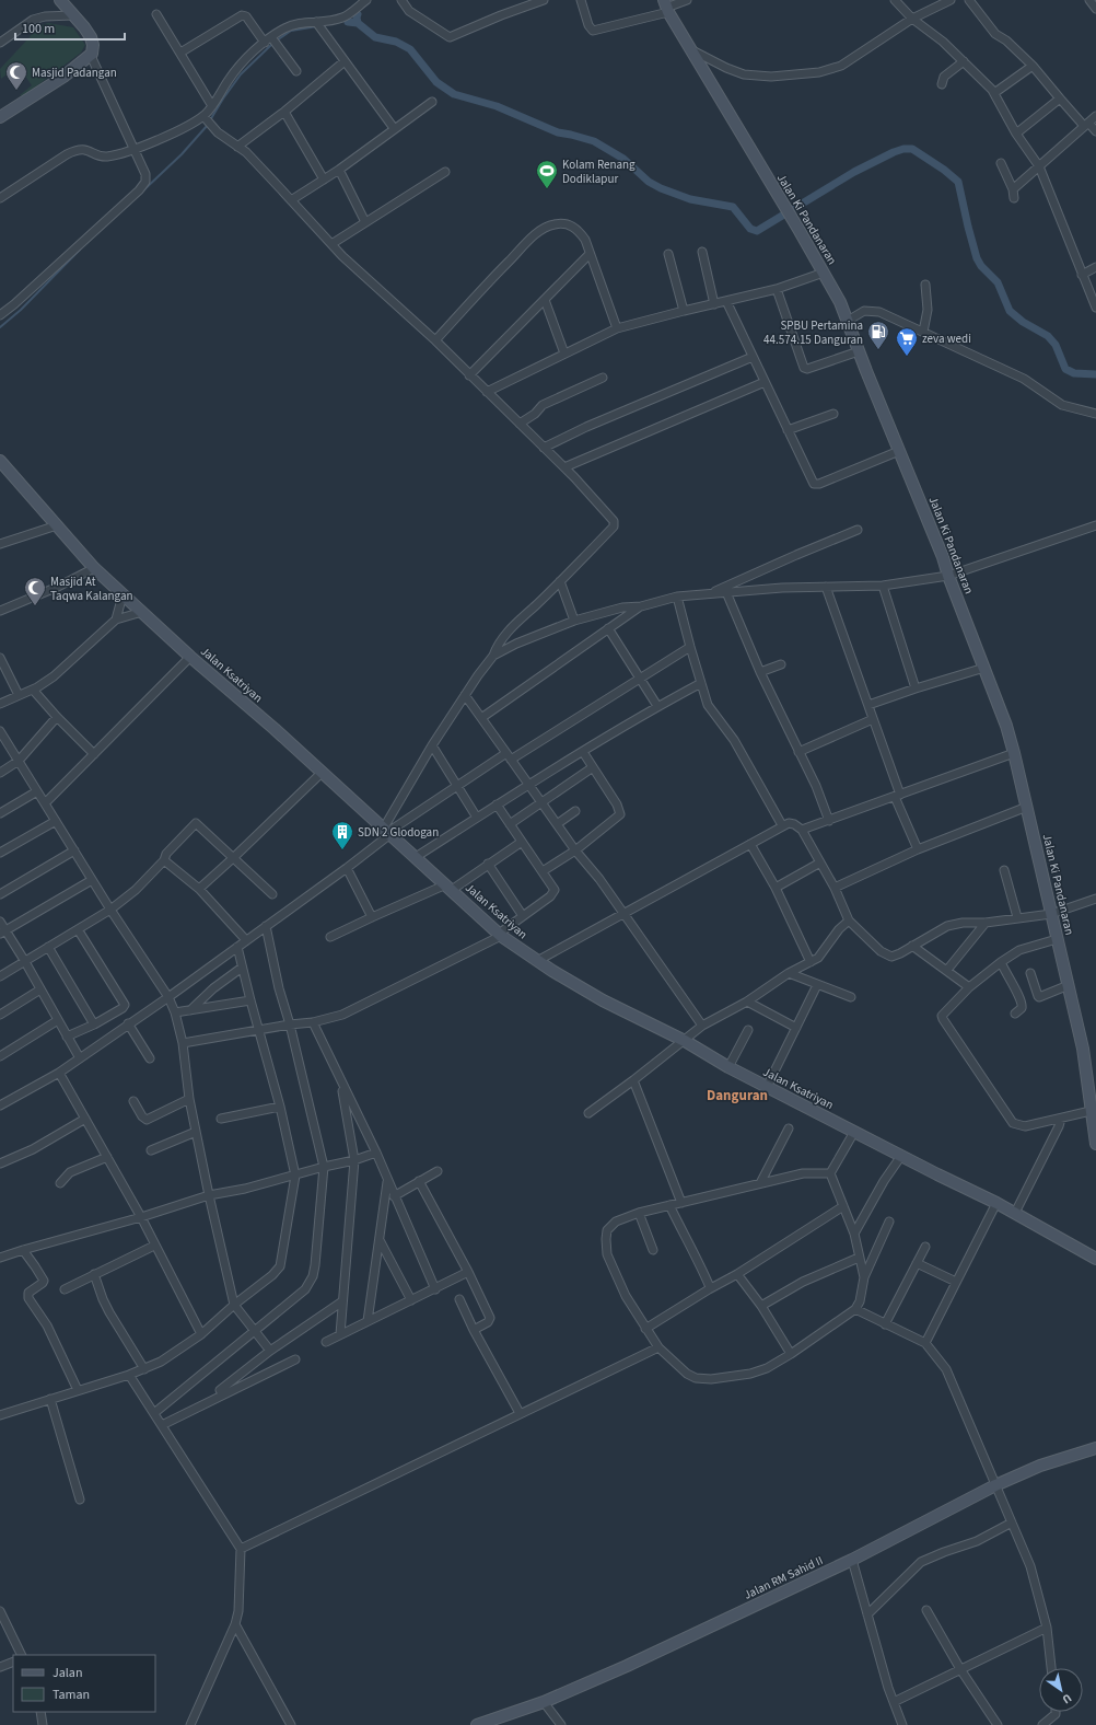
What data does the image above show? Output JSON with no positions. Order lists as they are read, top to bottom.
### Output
{
  "streets": {
    "street": ["Jalan Ki Pandanaran", "Jalan Ksatriyan", "Jalan RM Sahid II"]
  },
  "districts": ["Danguran"],
  "places": {
    "mosque": ["Masjid Padangan", "Masjid At Taqwa Kalangan"],
    "sports": ["Kolam Renang Dodiklapur"],
    "fuel station": ["SPBU Pertamina 44.574.15 Danguran"],
    "supermarket": ["zeva wedi"],
    "building": ["SDN 2 Glodogan"]
  },
  "legend": ["Jalan", "Taman"],
  "scale_bar": "100 m",
  "north": "bottom right"
}
